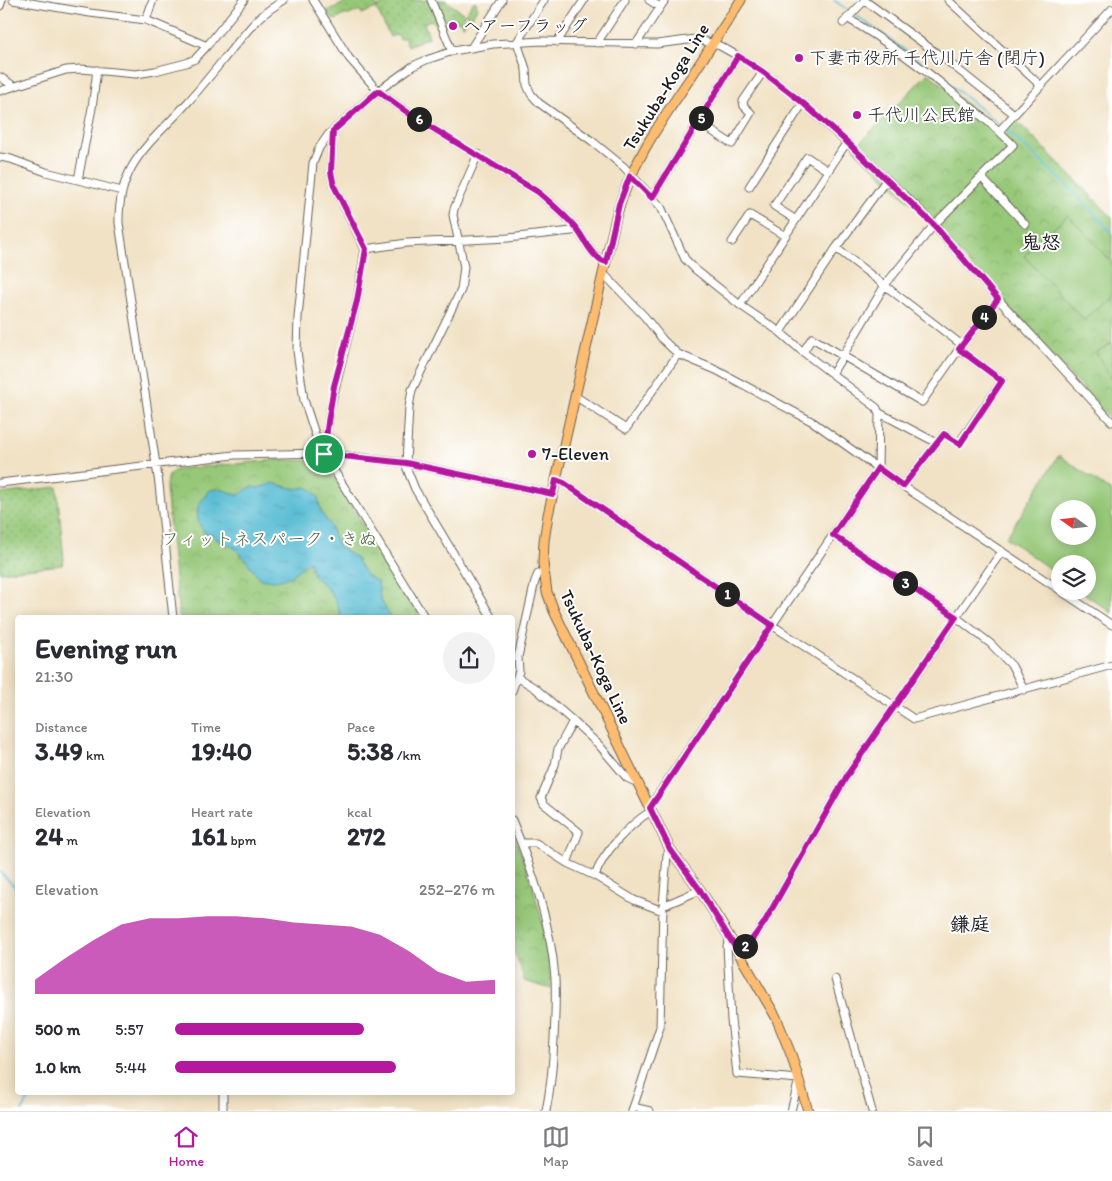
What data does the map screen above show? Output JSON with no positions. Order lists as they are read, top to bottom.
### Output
{
  "streets": {
    "main road": ["Tsukuba-Koga Line"]
  },
  "districts": ["鬼怒", "鎌庭"],
  "parks": ["フィットネスパーク・きぬ"],
  "places": [
    "ヘアーフラッグ",
    "下妻市役所 千代川庁舎 (閉庁)",
    "千代川公民館",
    "7-Eleven"
  ],
  "north": "left",
  "page": {
    "pins": [
      "5",
      "6",
      "4",
      "3",
      "1",
      "2"
    ],
    "heading": ["Evening run", "21:30"],
    "stats": [
      ["Distance", "3.49 km"],
      ["Time", "19:40"],
      ["Pace", "5:38 /km"],
      ["Elevation", "24 m"],
      ["Heart rate", "161 bpm"],
      ["kcal", "272"]
    ],
    "chart": ["Elevation", "252–276 m"],
    "list": [
      {
        "name": "500 m",
        "note": "5:57"
      },
      {
        "name": "1.0 km",
        "note": "5:44"
      }
    ],
    "tabs": ["Home", "Map", "Saved"]
  }
}
